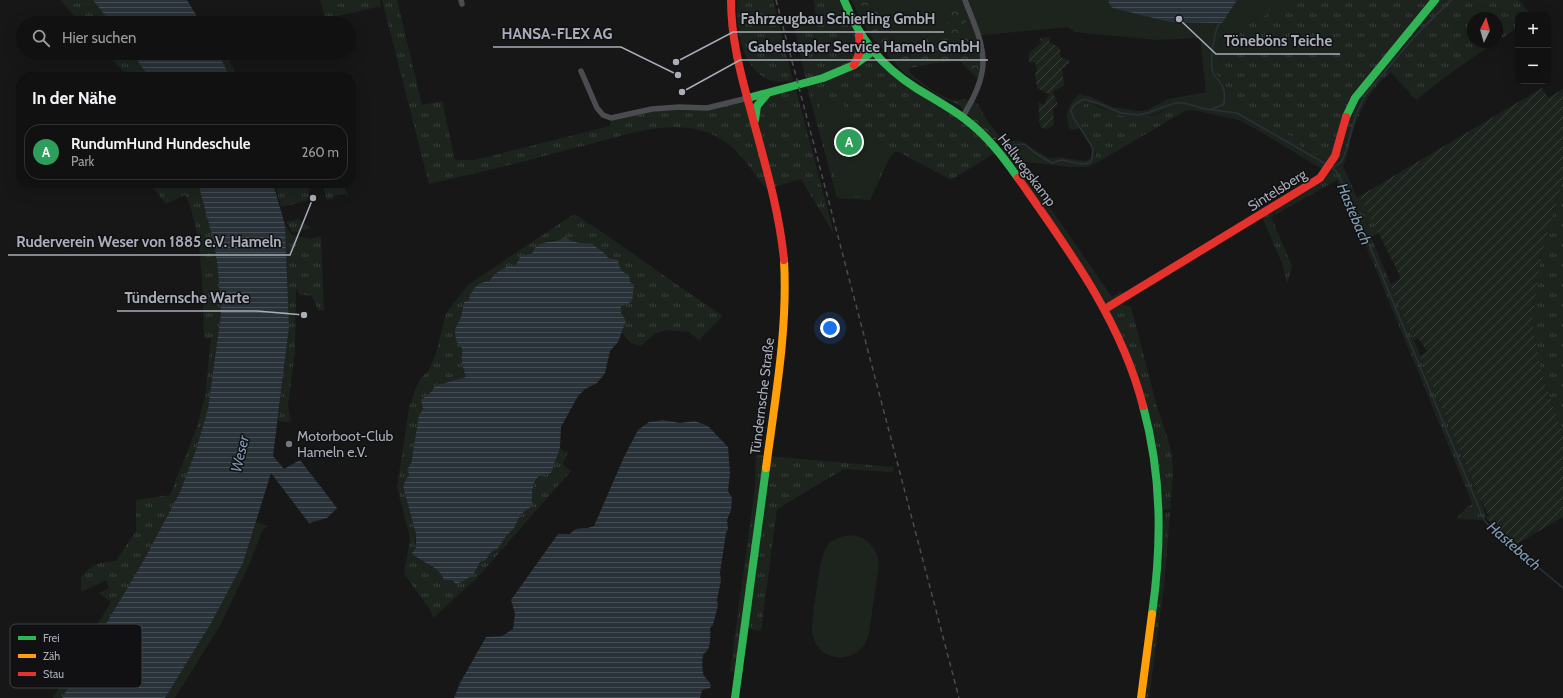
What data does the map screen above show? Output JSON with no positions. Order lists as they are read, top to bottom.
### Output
{
  "streets": {
    "street": ["Hellwegskamp", "Sintelsberg", "Tündernsche Straße"]
  },
  "crossings": [
    ["Hellwegskamp", "Sintelsberg"]
  ],
  "water": ["Hastebach", "Weser"],
  "places": [
    "Töneböns Teiche",
    "Fahrzeugbau Schierling GmbH",
    "HANSA-FLEX AG",
    "Gabelstapler Service Hameln GmbH",
    "Ruderverein Weser von 1885 e.V. Hameln",
    "Tündernsche Warte",
    "Motorboot-Club Hameln e.V."
  ],
  "legend": ["Frei", "Zäh", "Stau"],
  "north": "top",
  "page": {
    "map_buttons": ["+", "−"],
    "search": "Hier suchen",
    "heading": "In der Nähe",
    "list": [
      {
        "mark": "A",
        "name": "RundumHund Hundeschule",
        "note": "Park",
        "value": "260 m"
      }
    ],
    "pins": "A"
  }
}
